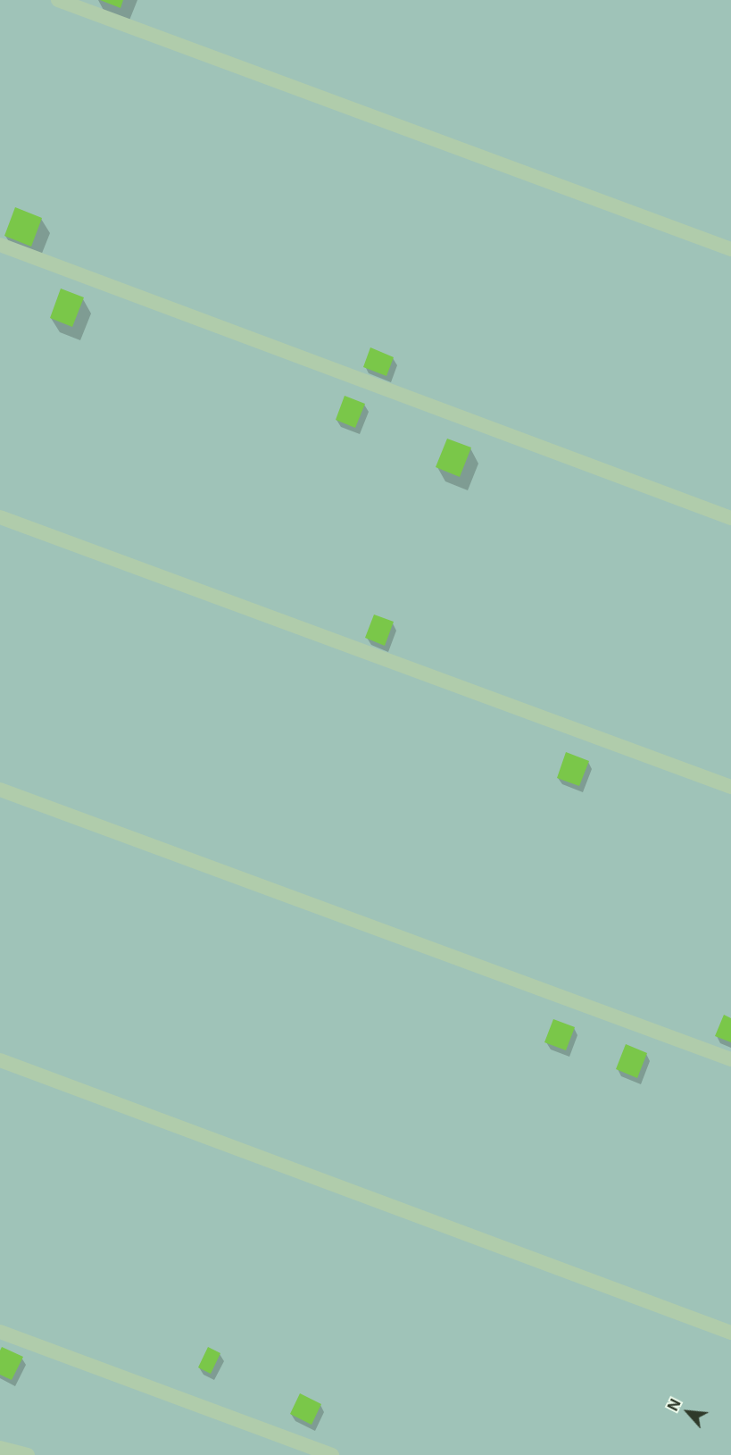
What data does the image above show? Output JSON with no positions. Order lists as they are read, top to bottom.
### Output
{
  "north": "top left"
}
